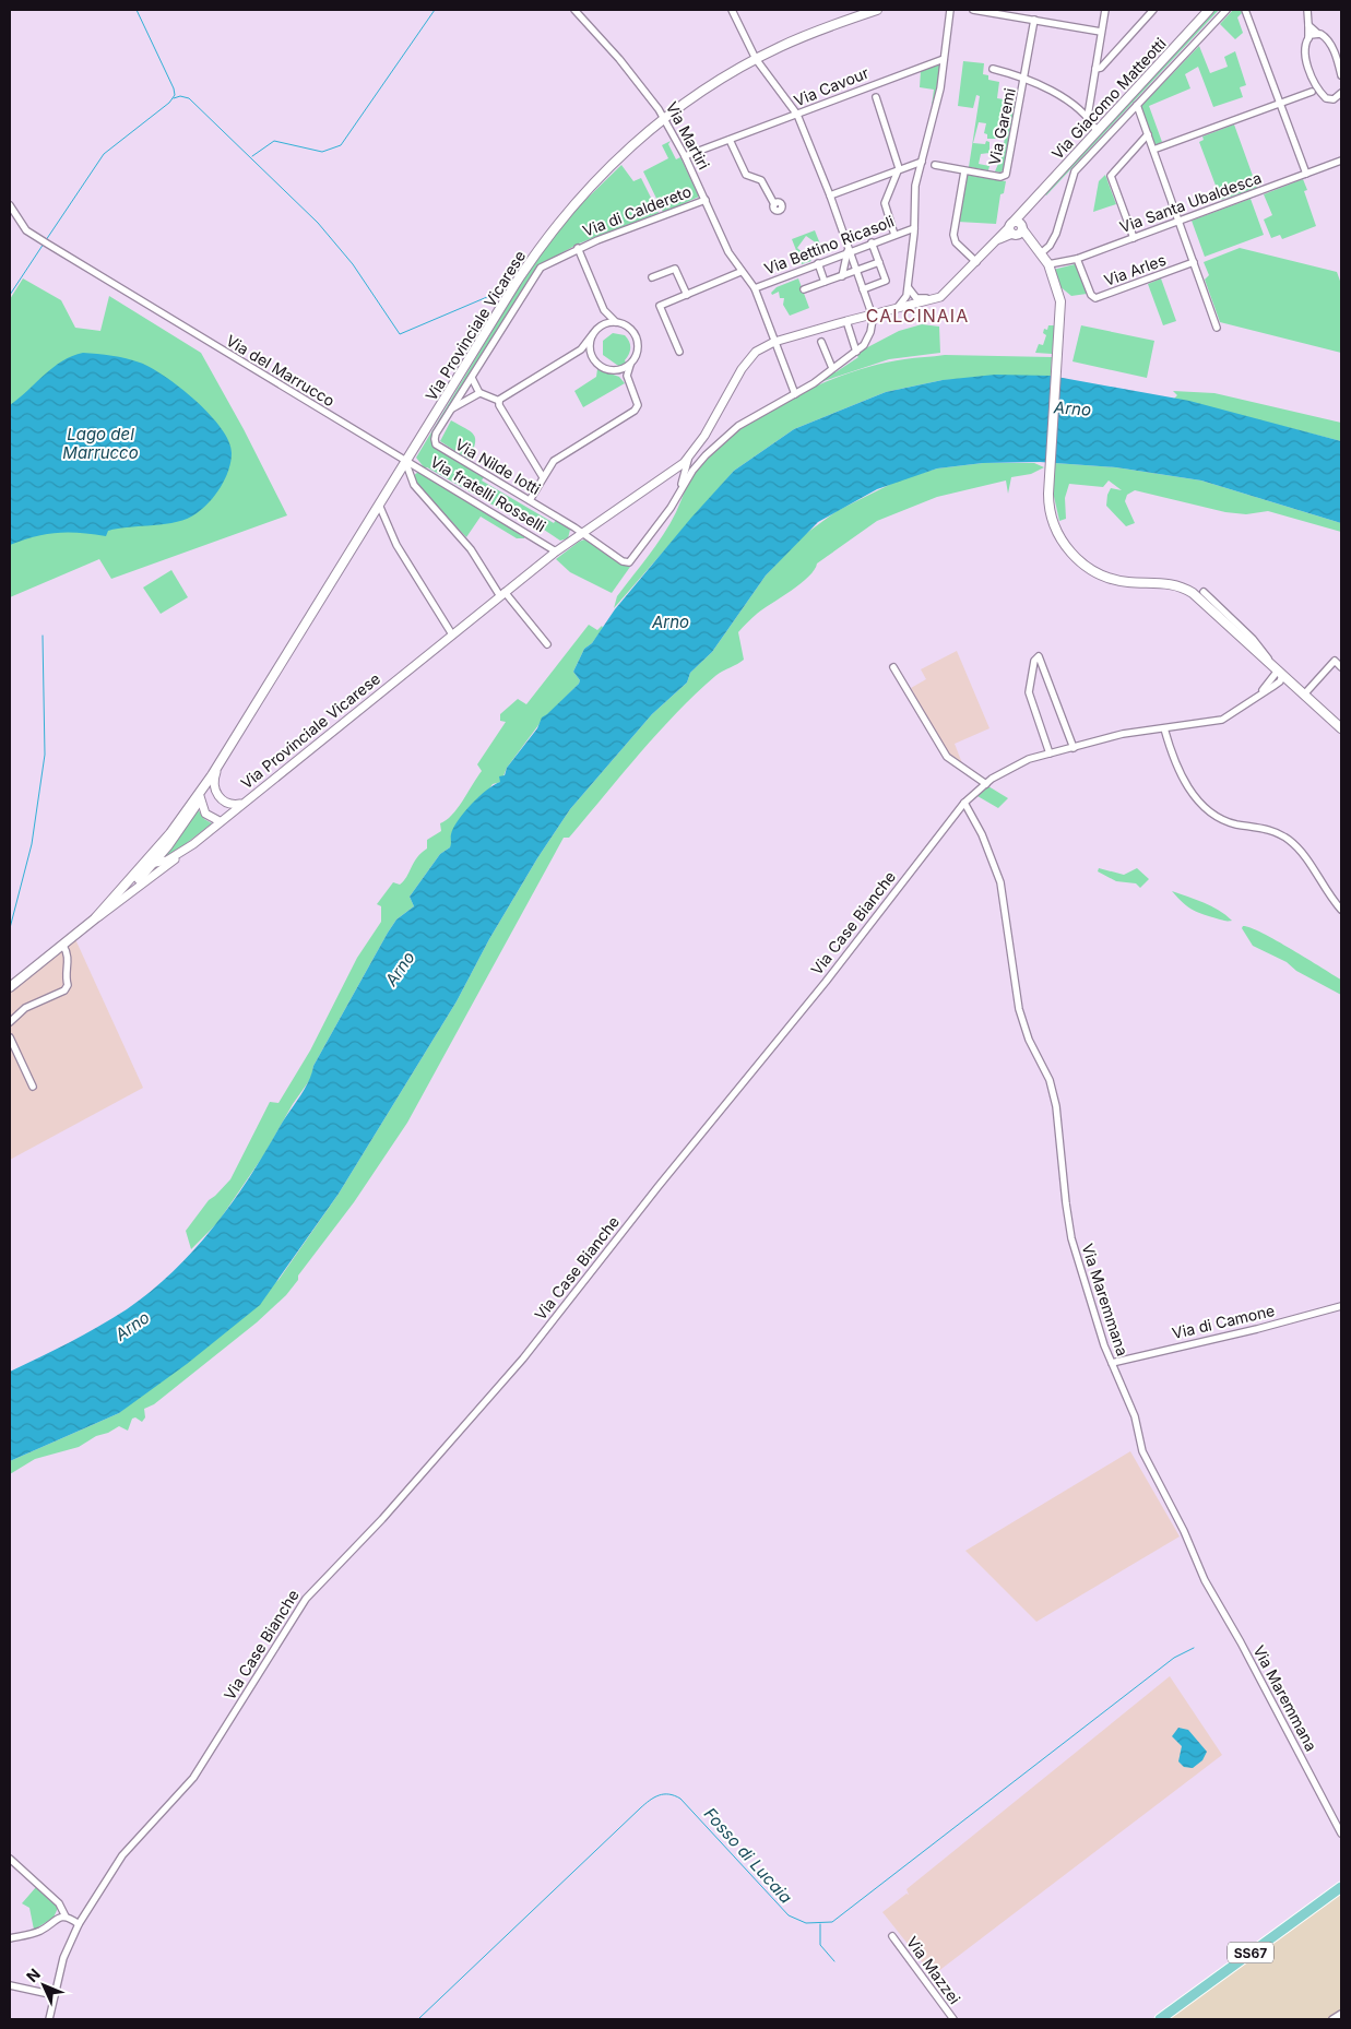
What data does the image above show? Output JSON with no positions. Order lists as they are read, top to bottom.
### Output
{
  "streets": {
    "main road": ["Via Giacomo Matteotti", "Via Provinciale Vicarese", "SS67"],
    "street": [
      "Via Cavour",
      "Via Garemi",
      "Via Martiri",
      "Via Santa Ubaldesca",
      "Via di Caldereto",
      "Via Bettino Ricasoli",
      "Via Arles",
      "Via del Marrucco",
      "Via Nilde Iotti",
      "Via fratelli Rosselli",
      "Via Case Bianche",
      "Via Maremmana",
      "Via di Camone",
      "Via Mazzei"
    ]
  },
  "crossings": [
    ["Via Cavour", "Via Martiri"],
    ["Via Martiri", "Via di Caldereto"],
    ["Via Martiri", "Via Bettino Ricasoli"],
    ["Via Martiri", "Via Provinciale Vicarese"],
    ["Via Santa Ubaldesca", "Via Arles"],
    ["Via di Caldereto", "Via Nilde Iotti"],
    ["Via Provinciale Vicarese", "Via del Marrucco"],
    ["Via Provinciale Vicarese", "Via Nilde Iotti"],
    ["Via Provinciale Vicarese", "Via fratelli Rosselli"],
    ["Via del Marrucco", "Via fratelli Rosselli"],
    ["Via Case Bianche", "Via Maremmana"],
    ["Via Maremmana", "Via di Camone"]
  ],
  "districts": ["CALCINAIA"],
  "water": ["Arno", "Lago del Marrucco", "Fosso di Lucaia"],
  "north": "top left"
}
